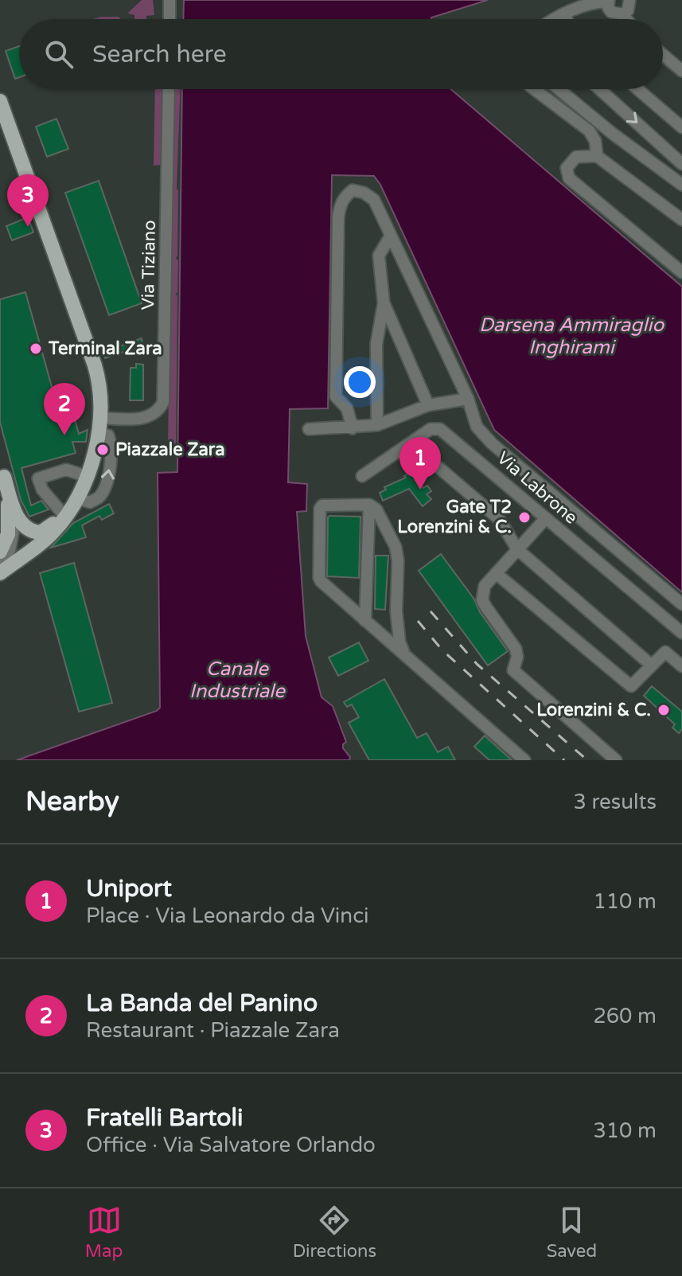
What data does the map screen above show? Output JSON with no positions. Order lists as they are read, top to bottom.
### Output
{
  "streets": {
    "street": ["Via Tiziano", "Via Labrone"]
  },
  "water": ["Darsena Ammiraglio Inghirami", "Canale Industriale"],
  "places": [
    "Terminal Zara",
    "Piazzale Zara",
    "Gate T2 Lorenzini & C.",
    "Lorenzini & C."
  ],
  "page": {
    "search": "Search here",
    "pins": ["3", "2", "1"],
    "heading": ["Nearby", "3 results"],
    "list": [
      {
        "mark": "1",
        "name": "Uniport",
        "note": "Place · Via Leonardo da Vinci",
        "value": "110 m"
      },
      {
        "mark": "2",
        "name": "La Banda del Panino",
        "note": "Restaurant · Piazzale Zara",
        "value": "260 m"
      },
      {
        "mark": "3",
        "name": "Fratelli Bartoli",
        "note": "Office · Via Salvatore Orlando",
        "value": "310 m"
      }
    ],
    "nav": ["Map", "Directions", "Saved"]
  }
}
